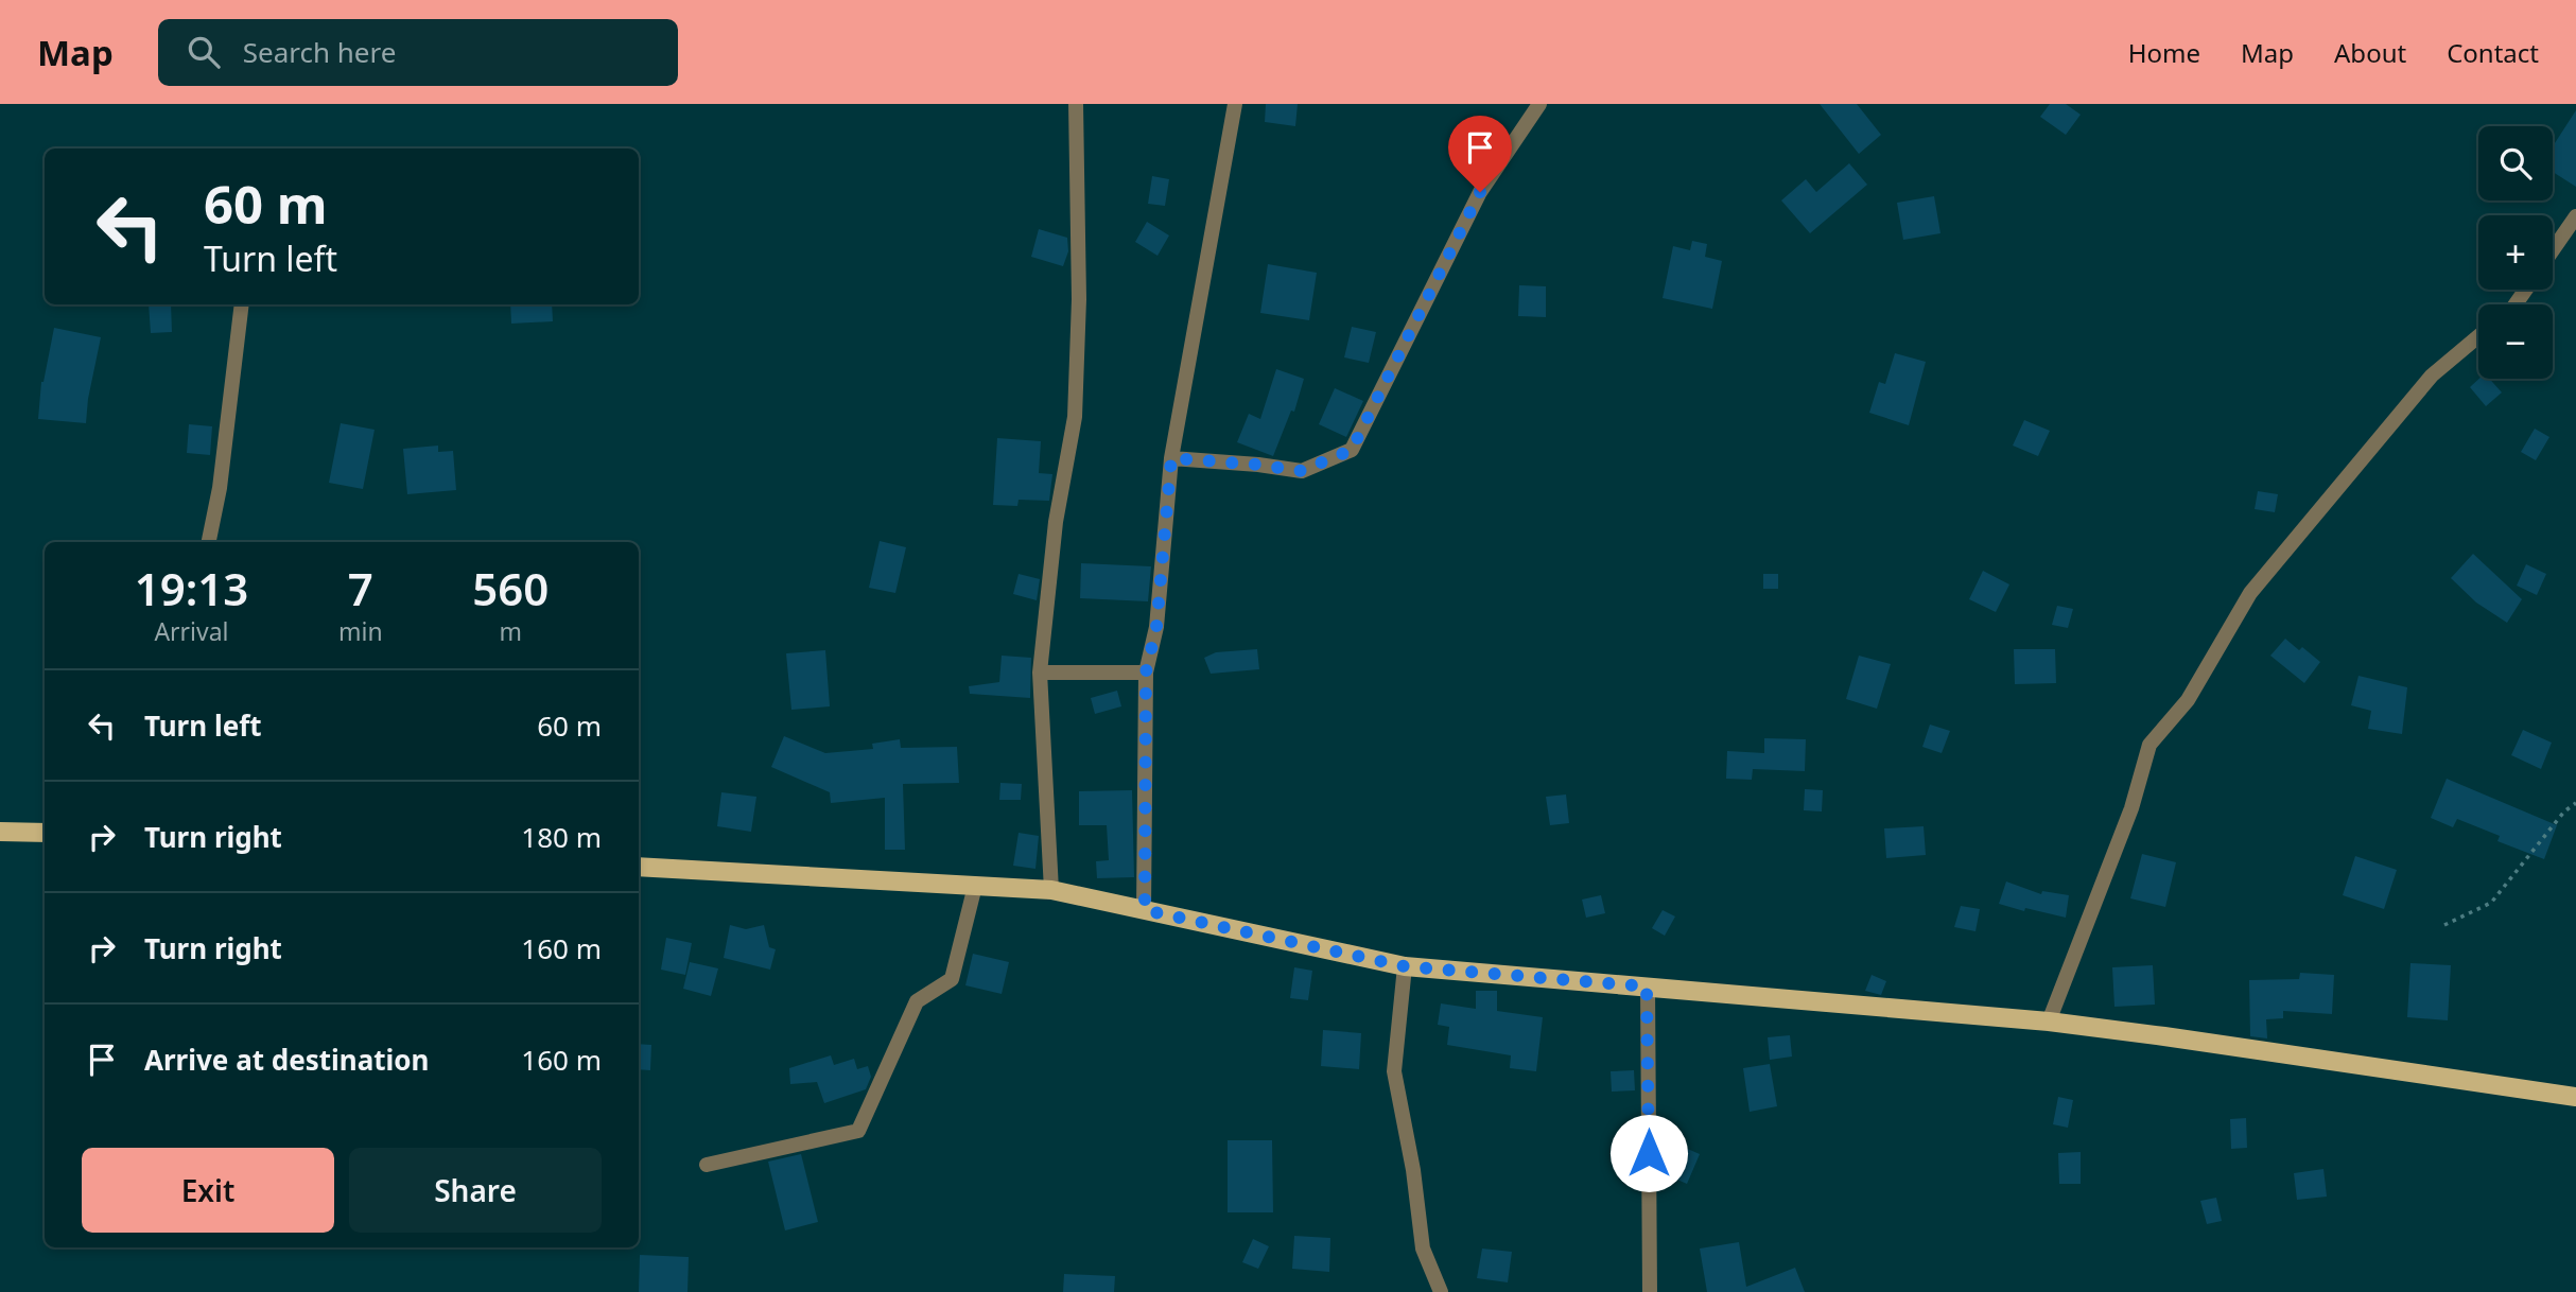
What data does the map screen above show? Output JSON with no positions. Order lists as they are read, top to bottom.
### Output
{
  "page": {
    "header": "Map",
    "search": "Search here",
    "nav": [
      "Home",
      "Map",
      "About",
      "Contact"
    ],
    "map_buttons": ["+", "−"],
    "turn": ["60 m", "Turn left"],
    "eta": [
      "19:13",
      "Arrival",
      "7",
      "min",
      "560",
      "m"
    ],
    "list": [
      {
        "name": "Turn left",
        "value": "60 m"
      },
      {
        "name": "Turn right",
        "value": "180 m"
      },
      {
        "name": "Turn right",
        "value": "160 m"
      },
      {
        "name": "Arrive at destination",
        "value": "160 m"
      }
    ],
    "buttons": ["Exit", "Share"]
  }
}
